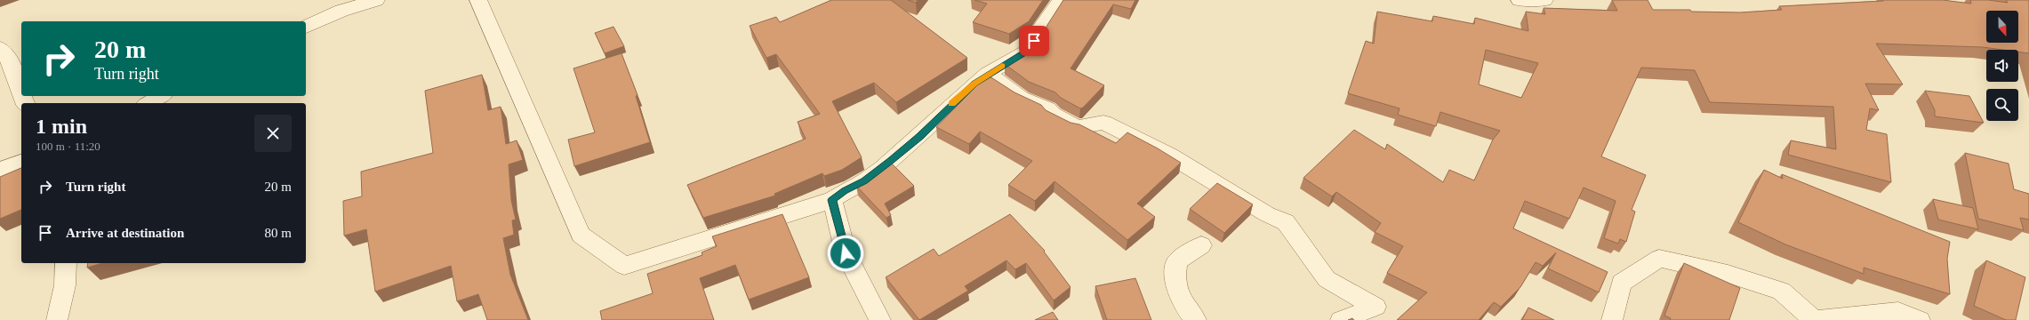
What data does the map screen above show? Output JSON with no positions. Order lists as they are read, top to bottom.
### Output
{
  "north": "bottom",
  "page": {
    "turn": ["20 m", "Turn right"],
    "heading": ["1 min", "100 m · 11:20"],
    "list": [
      {
        "name": "Turn right",
        "value": "20 m"
      },
      {
        "name": "Arrive at destination",
        "value": "80 m"
      }
    ]
  }
}
